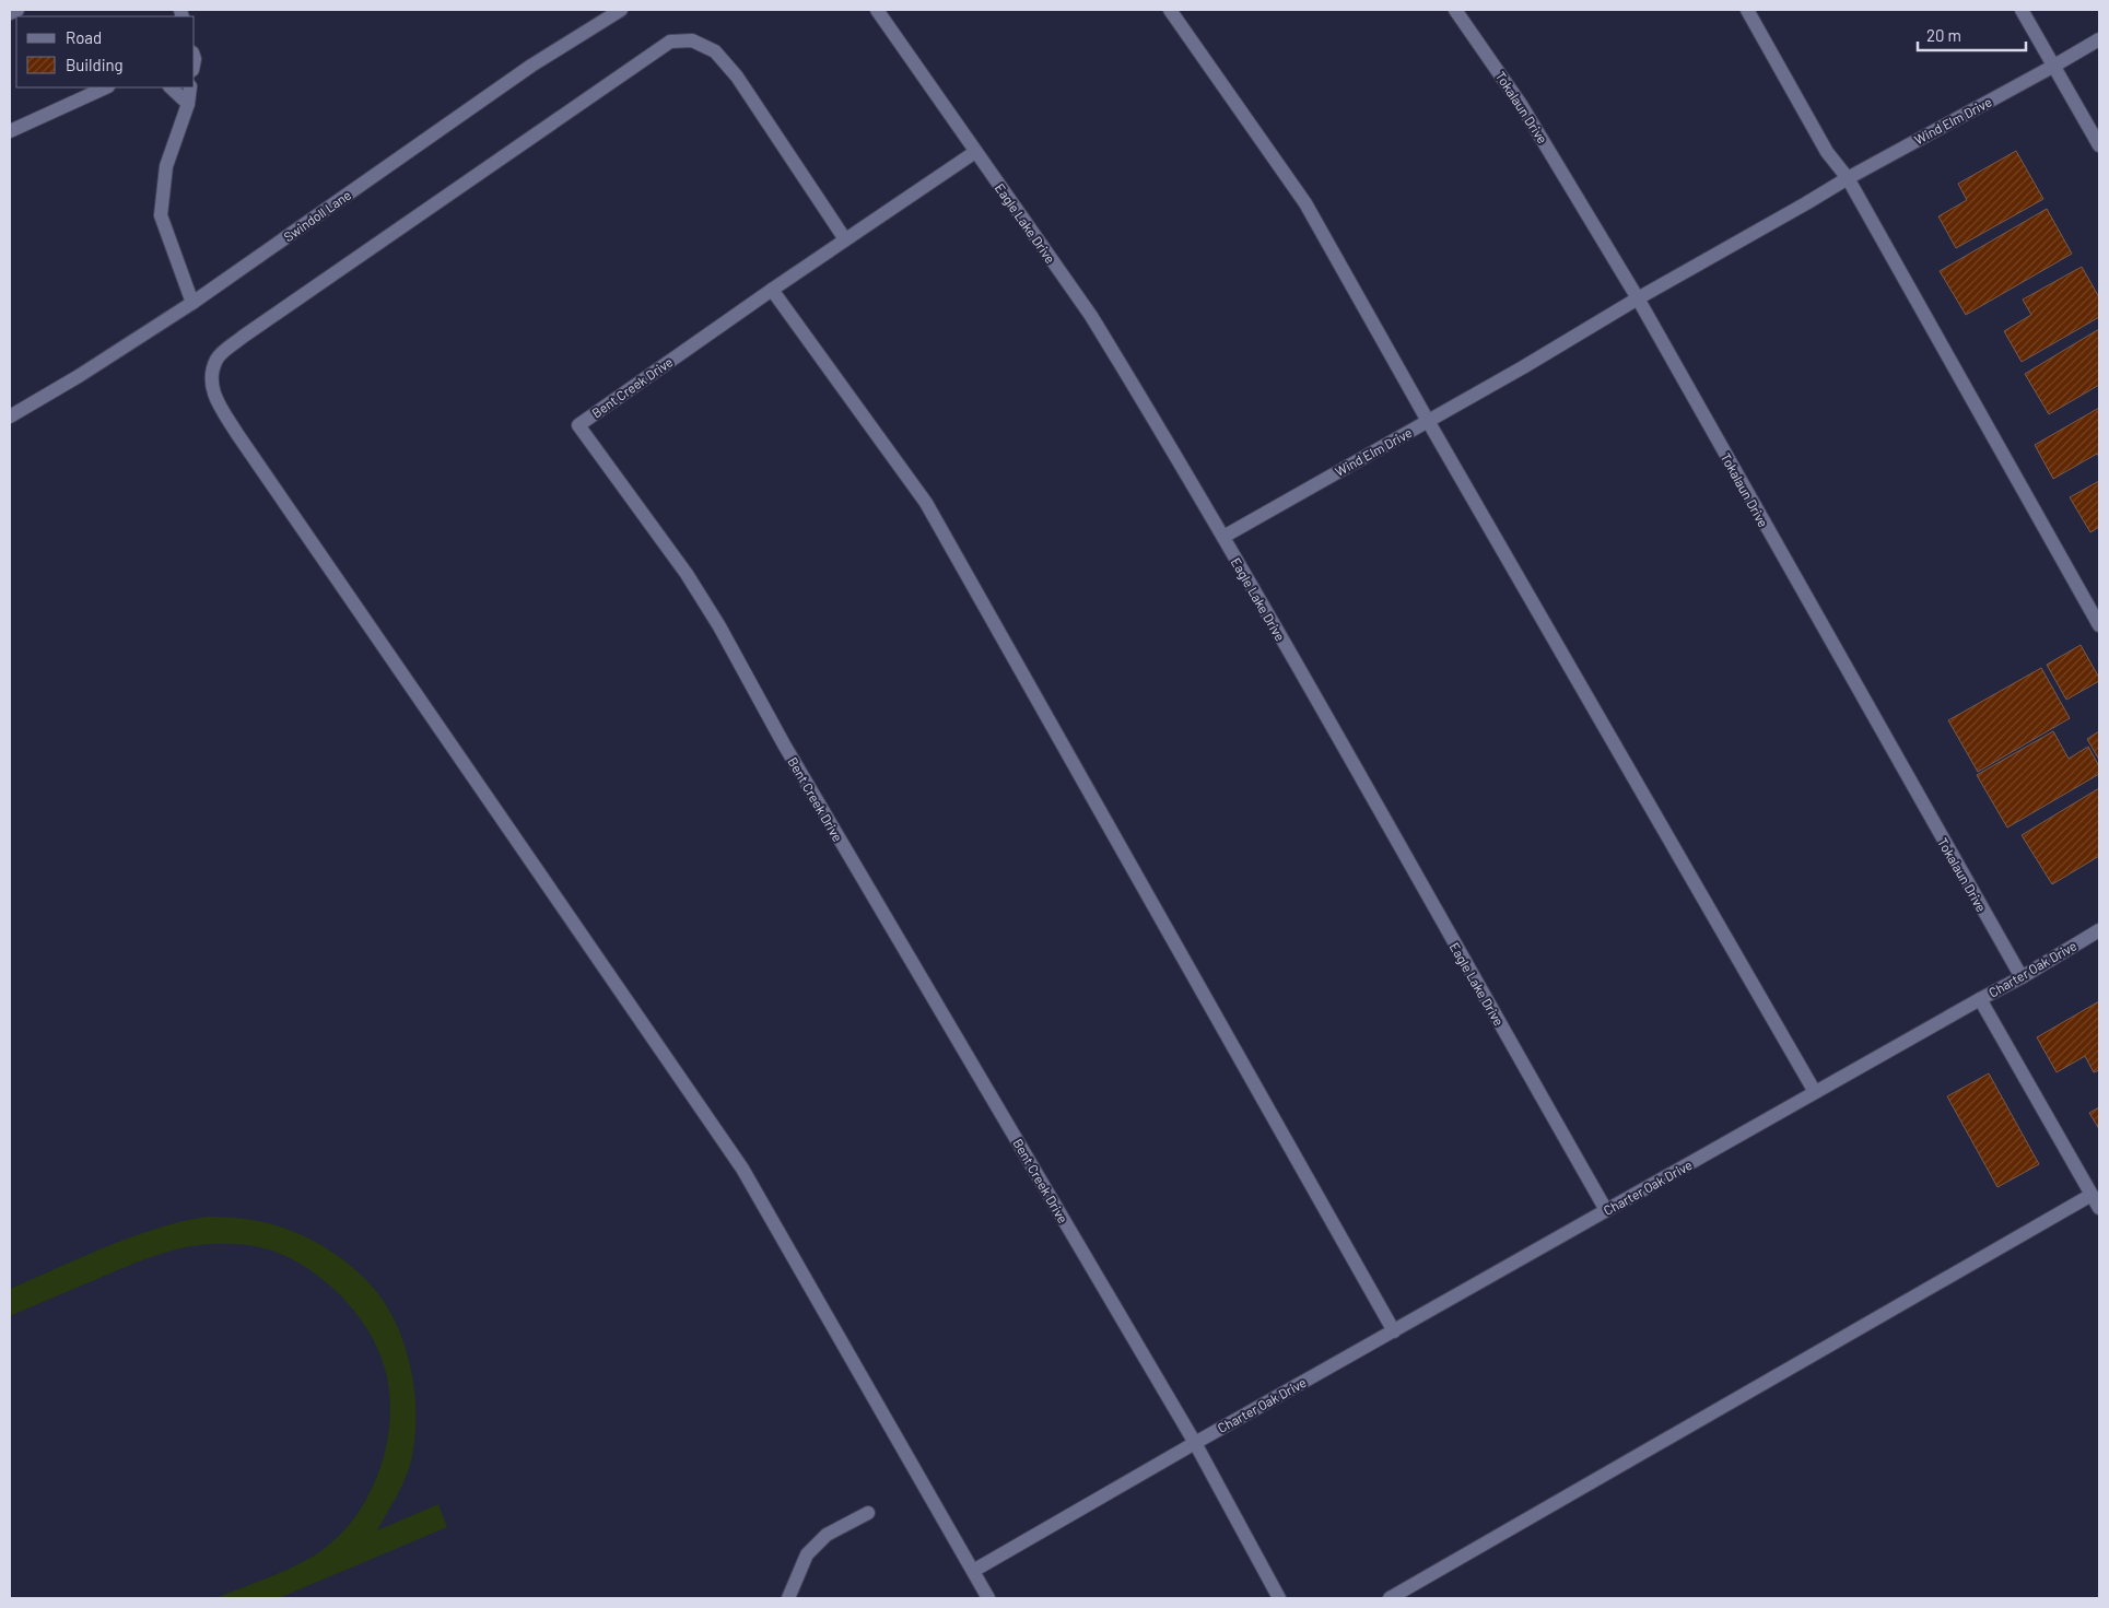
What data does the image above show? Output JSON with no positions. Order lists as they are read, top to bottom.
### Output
{
  "streets": {
    "street": [
      "Tokalaun Drive",
      "Wind Elm Drive",
      "Swindoll Lane",
      "Eagle Lake Drive",
      "Bent Creek Drive",
      "Charter Oak Drive"
    ]
  },
  "crossings": [
    ["Tokalaun Drive", "Wind Elm Drive"],
    ["Tokalaun Drive", "Charter Oak Drive"],
    ["Wind Elm Drive", "Eagle Lake Drive"],
    ["Eagle Lake Drive", "Bent Creek Drive"],
    ["Eagle Lake Drive", "Charter Oak Drive"],
    ["Bent Creek Drive", "Charter Oak Drive"]
  ],
  "legend": ["Road", "Building"],
  "scale_bar": "20 m"
}
